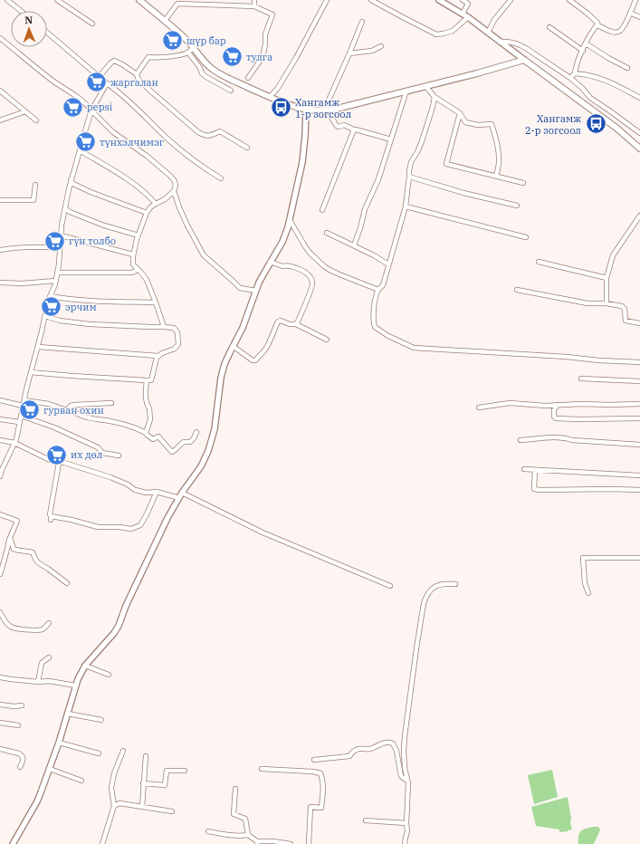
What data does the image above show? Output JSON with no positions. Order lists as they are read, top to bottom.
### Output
{
  "places": {
    "supermarket": [
      "шүр бар",
      "тулга",
      "жаргалан",
      "pepsi",
      "түнхэлчимэг",
      "гүн толбо",
      "эрчим",
      "гурван охин",
      "их дөл"
    ],
    "bus stop": ["Хангамж 1-р зогсоол", "Хангамж 2-р зогсоол"]
  },
  "north": "top"
}
